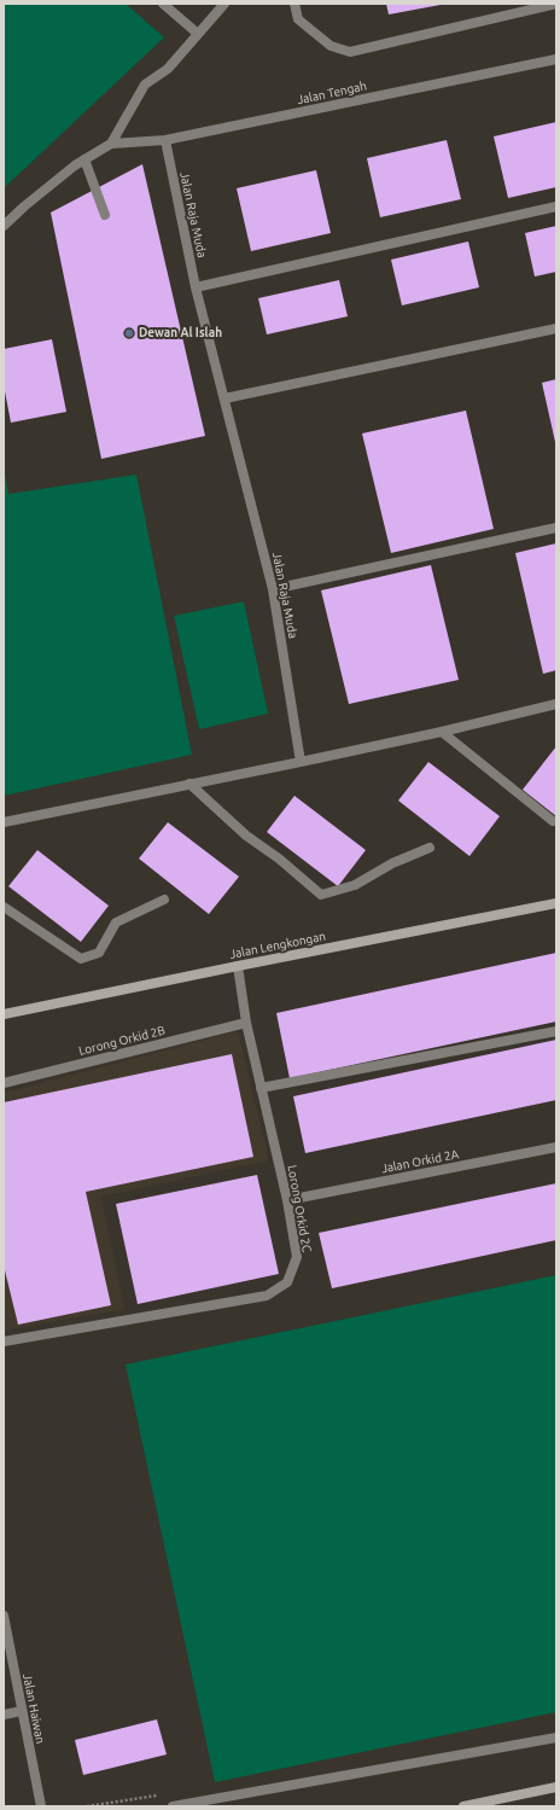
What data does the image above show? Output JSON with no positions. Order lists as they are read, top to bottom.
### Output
{
  "streets": {
    "street": [
      "Jalan Tengah",
      "Jalan Raja Muda",
      "Jalan Lengkongan",
      "Lorong Orkid 2B",
      "Jalan Orkid 2A",
      "Lorong Orkid 2C",
      "Jalan Haiwan"
    ]
  },
  "crossings": [
    ["Jalan Tengah", "Jalan Raja Muda"],
    ["Jalan Lengkongan", "Lorong Orkid 2C"],
    ["Lorong Orkid 2B", "Lorong Orkid 2C"],
    ["Jalan Orkid 2A", "Lorong Orkid 2C"]
  ],
  "places": ["Dewan Al Islah"]
}
